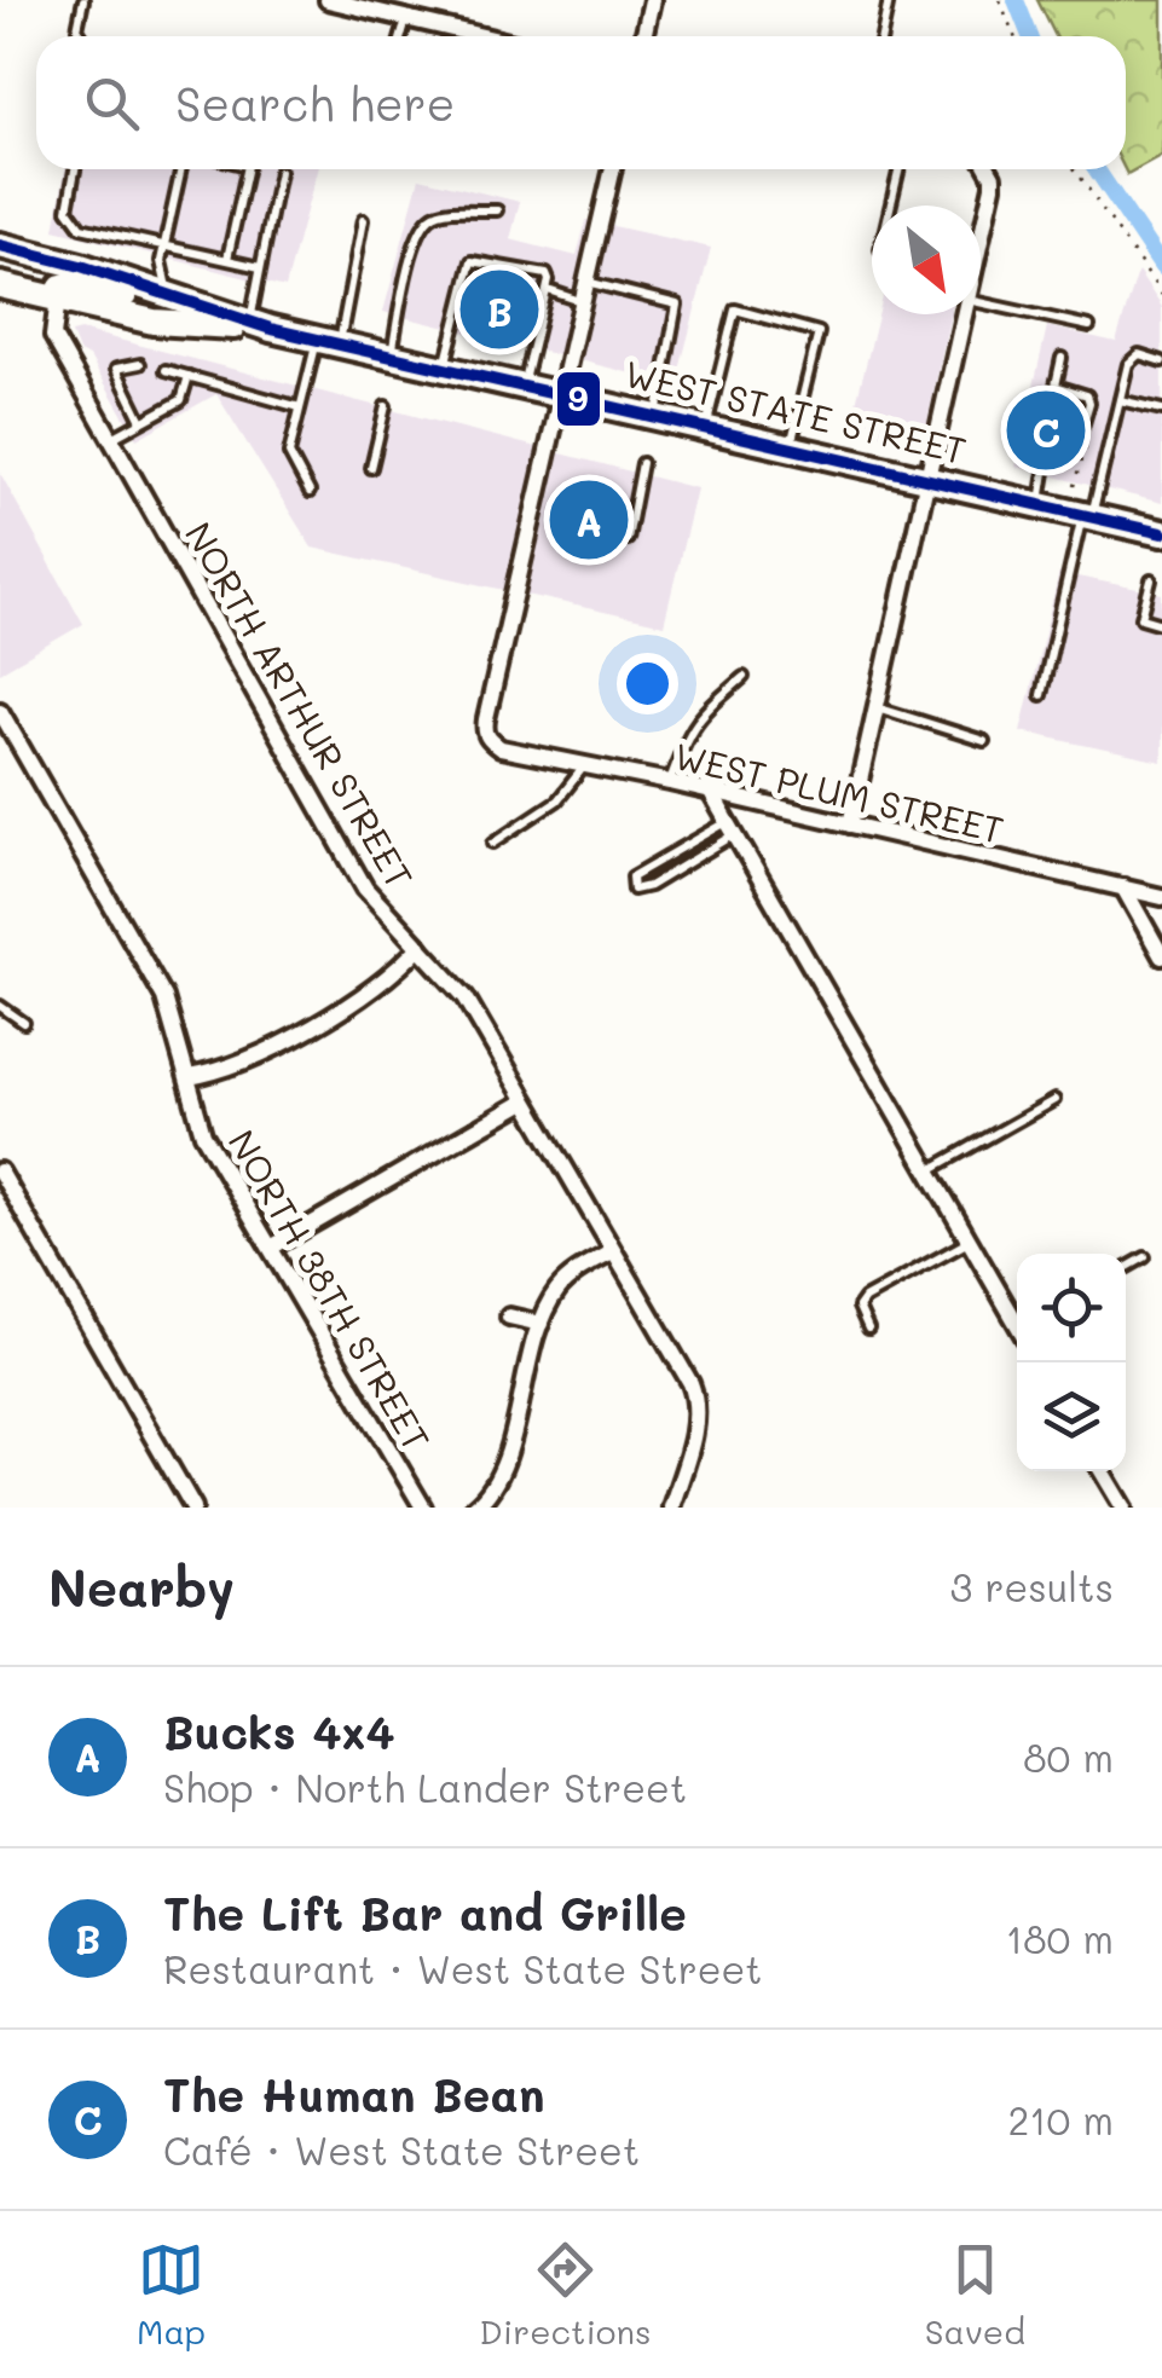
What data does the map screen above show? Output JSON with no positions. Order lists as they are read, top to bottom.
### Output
{
  "streets": {
    "main road": ["WEST STATE STREET"],
    "street": ["NORTH ARTHUR STREET", "WEST PLUM STREET", "NORTH 38TH STREET"]
  },
  "crossings": [
    ["WEST STATE STREET", "NORTH ARTHUR STREET"],
    ["WEST STATE STREET", "WEST PLUM STREET"]
  ],
  "lines": ["transit line 9"],
  "north": "bottom right",
  "page": {
    "search": "Search here",
    "pins": ["B", "C", "A"],
    "heading": ["Nearby", "3 results"],
    "list": [
      {
        "mark": "A",
        "name": "Bucks 4x4",
        "note": "Shop · North Lander Street",
        "value": "80 m"
      },
      {
        "mark": "B",
        "name": "The Lift Bar and Grille",
        "note": "Restaurant · West State Street",
        "value": "180 m"
      },
      {
        "mark": "C",
        "name": "The Human Bean",
        "note": "Café · West State Street",
        "value": "210 m"
      }
    ],
    "nav": ["Map", "Directions", "Saved"]
  }
}
